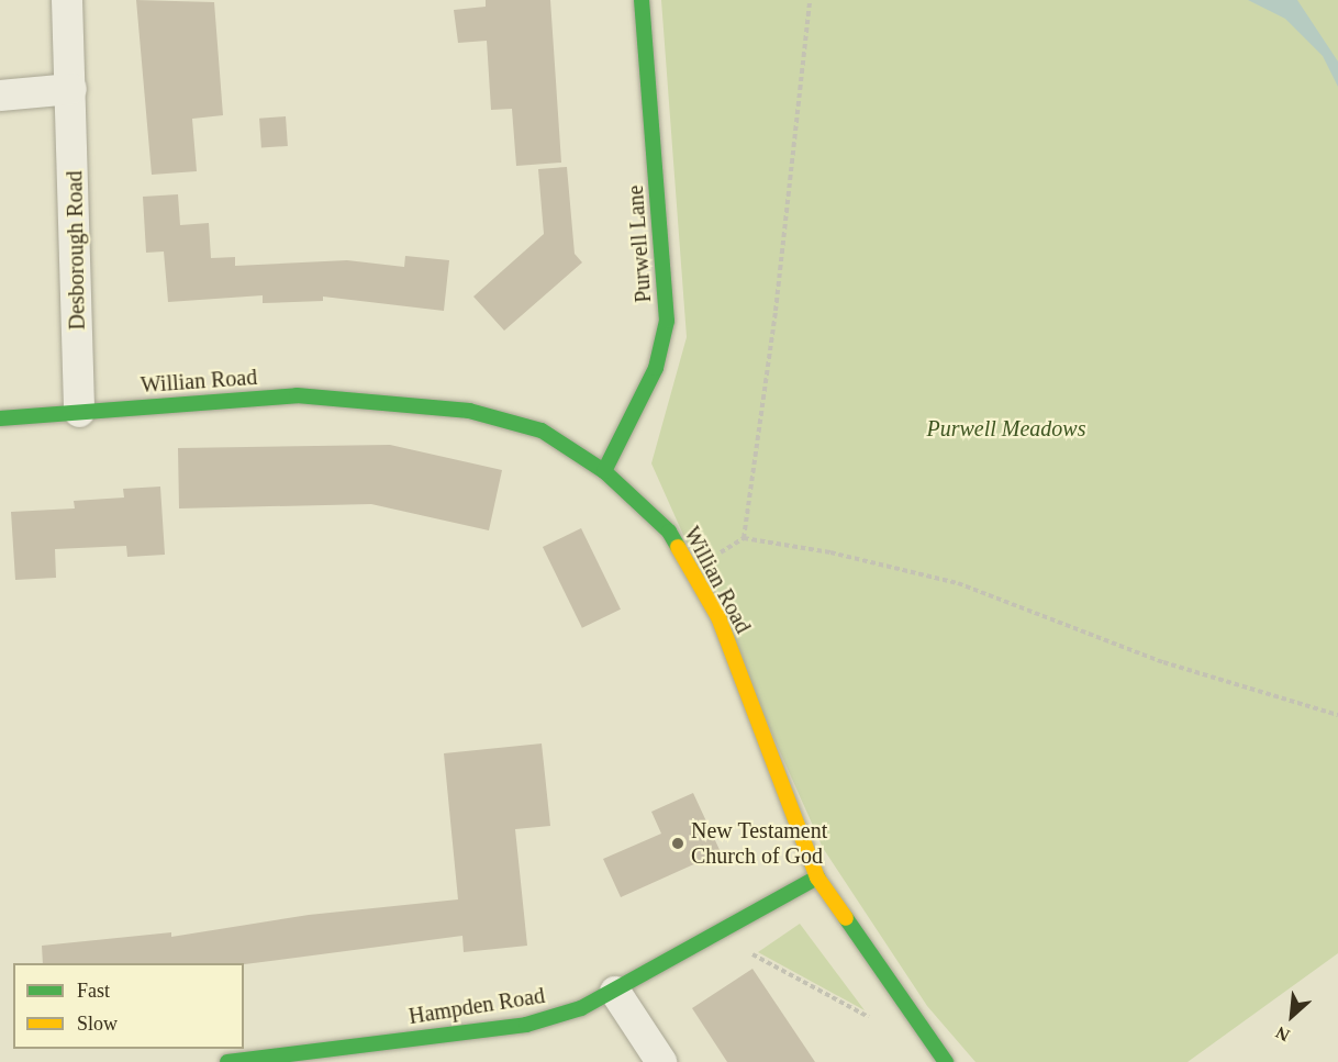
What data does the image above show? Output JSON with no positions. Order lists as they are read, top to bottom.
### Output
{
  "streets": {
    "street": [
      "Purwell Lane",
      "Desborough Road",
      "Willian Road",
      "Hampden Road"
    ]
  },
  "crossings": [
    ["Purwell Lane", "Willian Road"],
    ["Desborough Road", "Willian Road"],
    ["Willian Road", "Hampden Road"]
  ],
  "parks": ["Purwell Meadows"],
  "places": ["New Testament Church of God"],
  "legend": ["Fast", "Slow"],
  "north": "bottom left"
}
